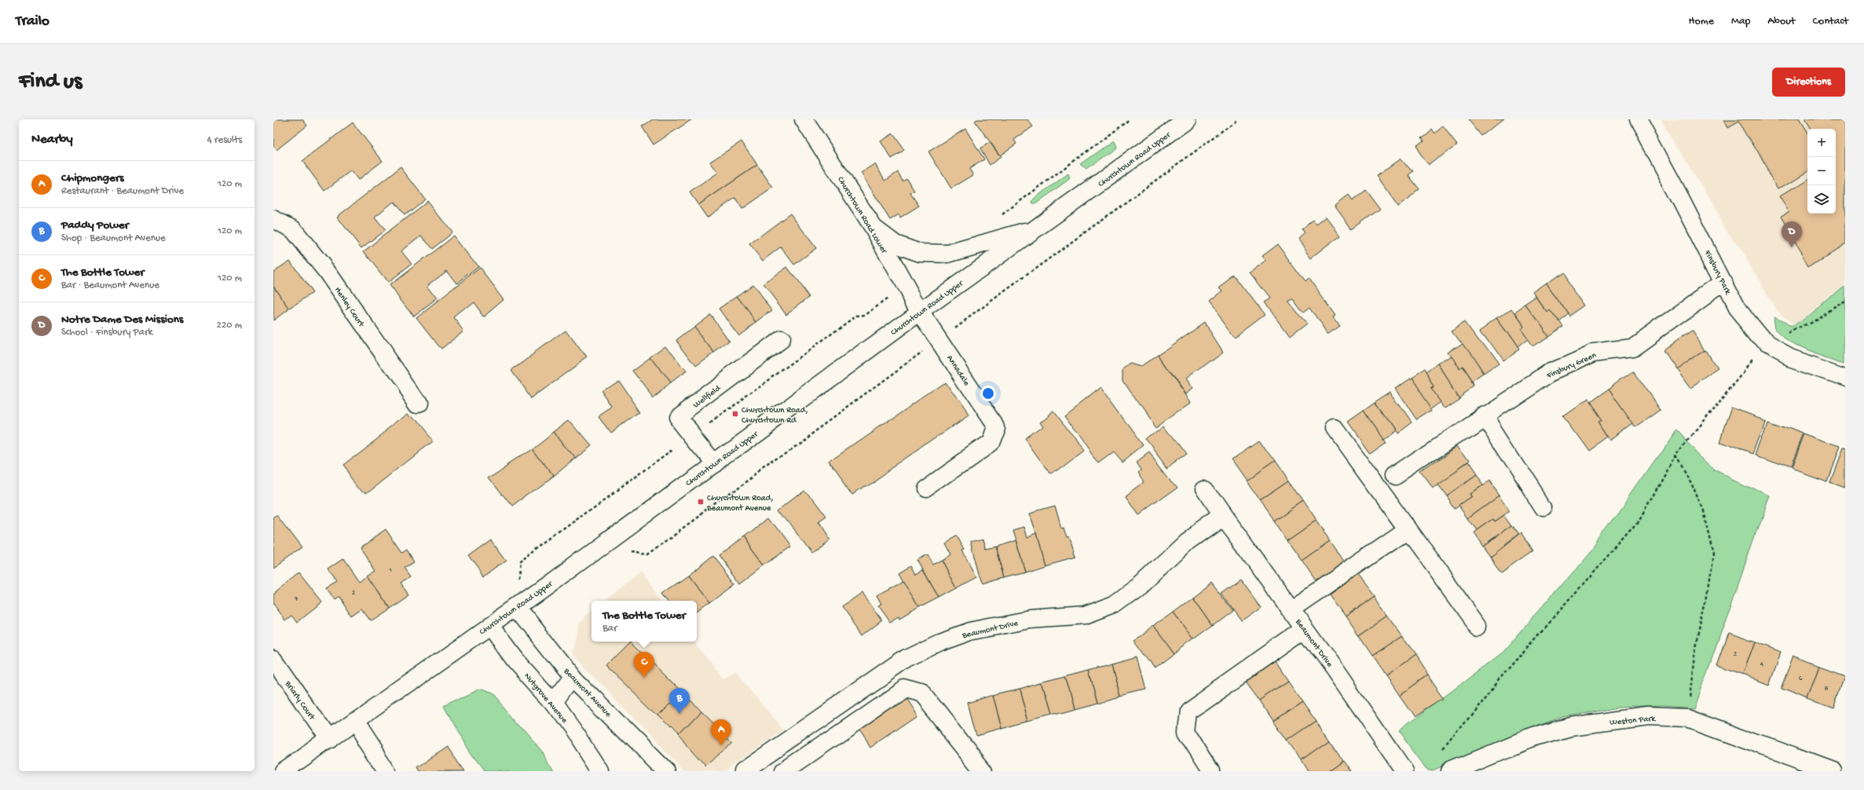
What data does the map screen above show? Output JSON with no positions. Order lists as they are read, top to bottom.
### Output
{
  "streets": {
    "street": [
      "Churchtown Road Upper",
      "Churchtown Road Lower",
      "Finsbury Park",
      "Henley Court",
      "Finsbury Green",
      "Annadale",
      "Wellfield",
      "Beaumont Drive",
      "Beaumont Avenue",
      "Nutgrove Avenue",
      "Briarly Court",
      "Weston Park"
    ]
  },
  "crossings": [
    ["Churchtown Road Upper", "Churchtown Road Lower"],
    ["Churchtown Road Upper", "Annadale"],
    ["Churchtown Road Upper", "Wellfield"],
    ["Churchtown Road Upper", "Beaumont Avenue"],
    ["Churchtown Road Upper", "Nutgrove Avenue"],
    ["Churchtown Road Upper", "Briarly Court"],
    ["Churchtown Road Lower", "Annadale"],
    ["Finsbury Park", "Finsbury Green"]
  ],
  "places": {
    "transit": ["Churchtown Road, Churchtown Rd", "Churchtown Road, Beaumont Avenue"]
  },
  "house_numbers": [
    "1",
    "2",
    "7",
    "2",
    "4",
    "6",
    "8"
  ],
  "page": {
    "header": "Trailo",
    "nav": [
      "Home",
      "Map",
      "About",
      "Contact"
    ],
    "buttons": "Directions",
    "title": "Find us",
    "heading": ["Nearby", "4 results"],
    "map_buttons": ["+", "−"],
    "list": [
      {
        "mark": "A",
        "name": "Chipmongers",
        "note": "Restaurant · Beaumont Drive",
        "value": "120 m"
      },
      {
        "mark": "B",
        "name": "Paddy Power",
        "note": "Shop · Beaumont Avenue",
        "value": "120 m"
      },
      {
        "mark": "C",
        "name": "The Bottle Tower",
        "note": "Bar · Beaumont Avenue",
        "value": "120 m"
      },
      {
        "mark": "D",
        "name": "Notre Dame Des Missions",
        "note": "School · Finsbury Park",
        "value": "220 m"
      }
    ],
    "pins": [
      "D",
      "C",
      "B",
      "A"
    ],
    "popup": ["The Bottle Tower", "Bar"]
  }
}
